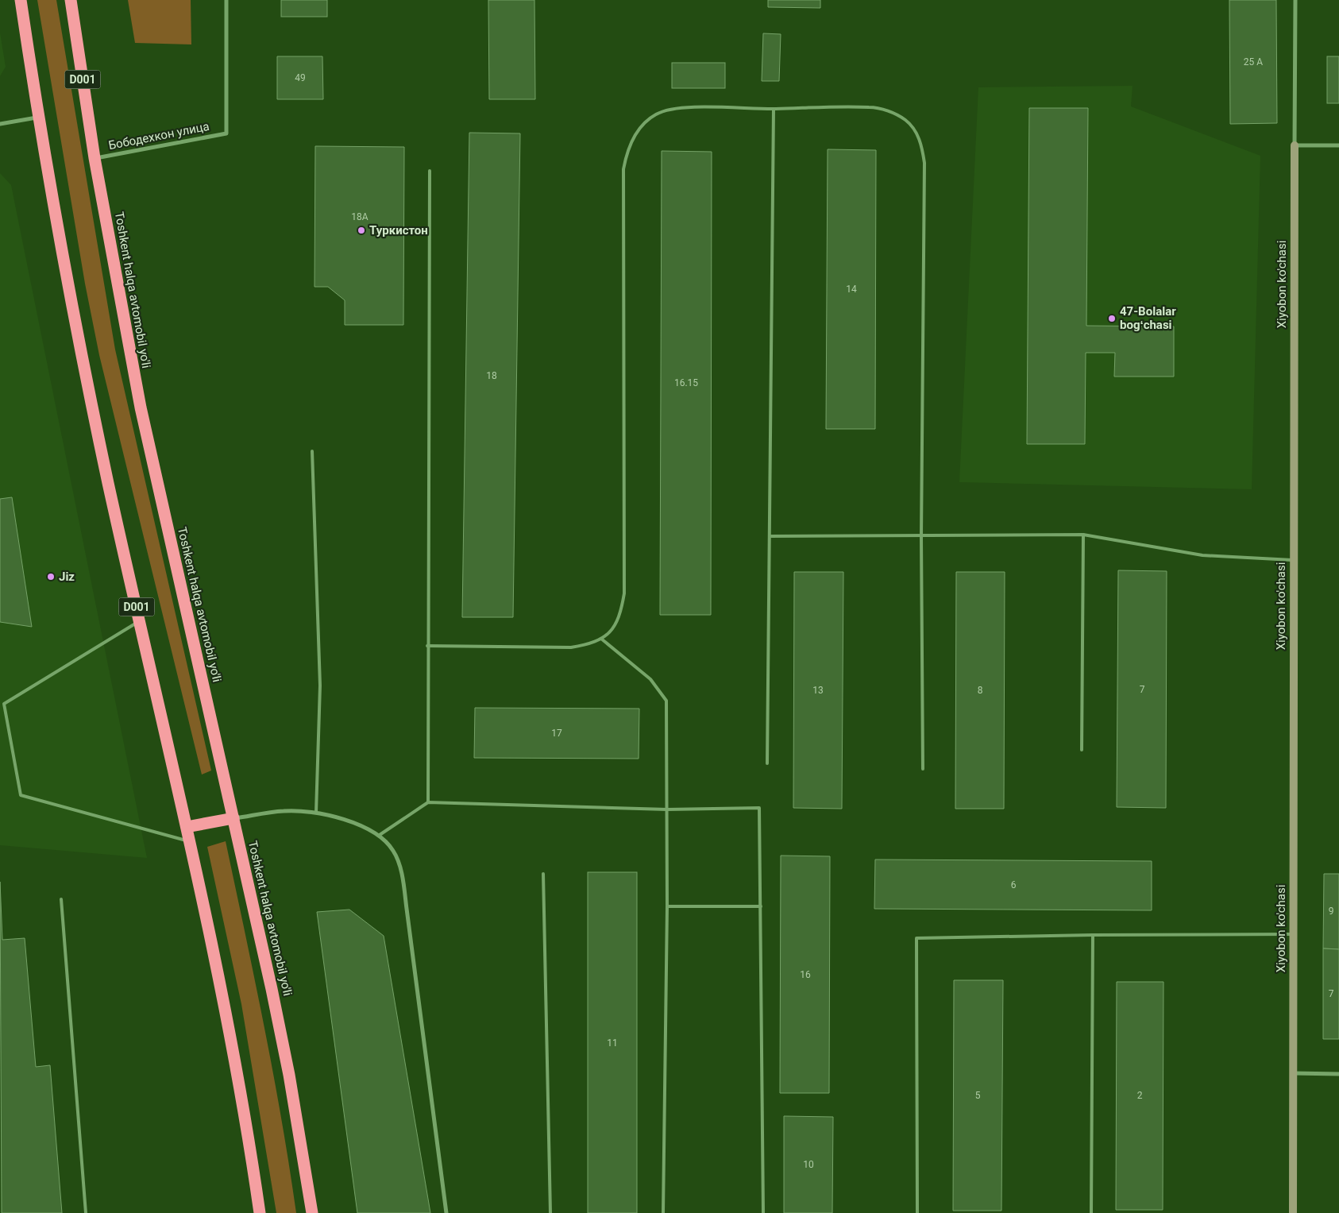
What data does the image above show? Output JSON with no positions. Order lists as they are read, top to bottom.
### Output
{
  "streets": {
    "highway": ["D001", "Toshkent halqa avtomobil yo'li"],
    "street": ["Бободехкон улица", "Xiyobon ko'chasi"]
  },
  "crossings": [
    ["Бободехкон улица", "Toshkent halqa avtomobil yo'li"]
  ],
  "places": ["Туркистон", "47-Bolalar bogʻchasi", "Jiz"],
  "house_numbers": [
    "25 A",
    "49",
    "18A",
    "14",
    "18",
    "16.15",
    "7",
    "13",
    "8",
    "17",
    "6",
    "9",
    "16",
    "7",
    "11",
    "5",
    "2",
    "10"
  ]
}
